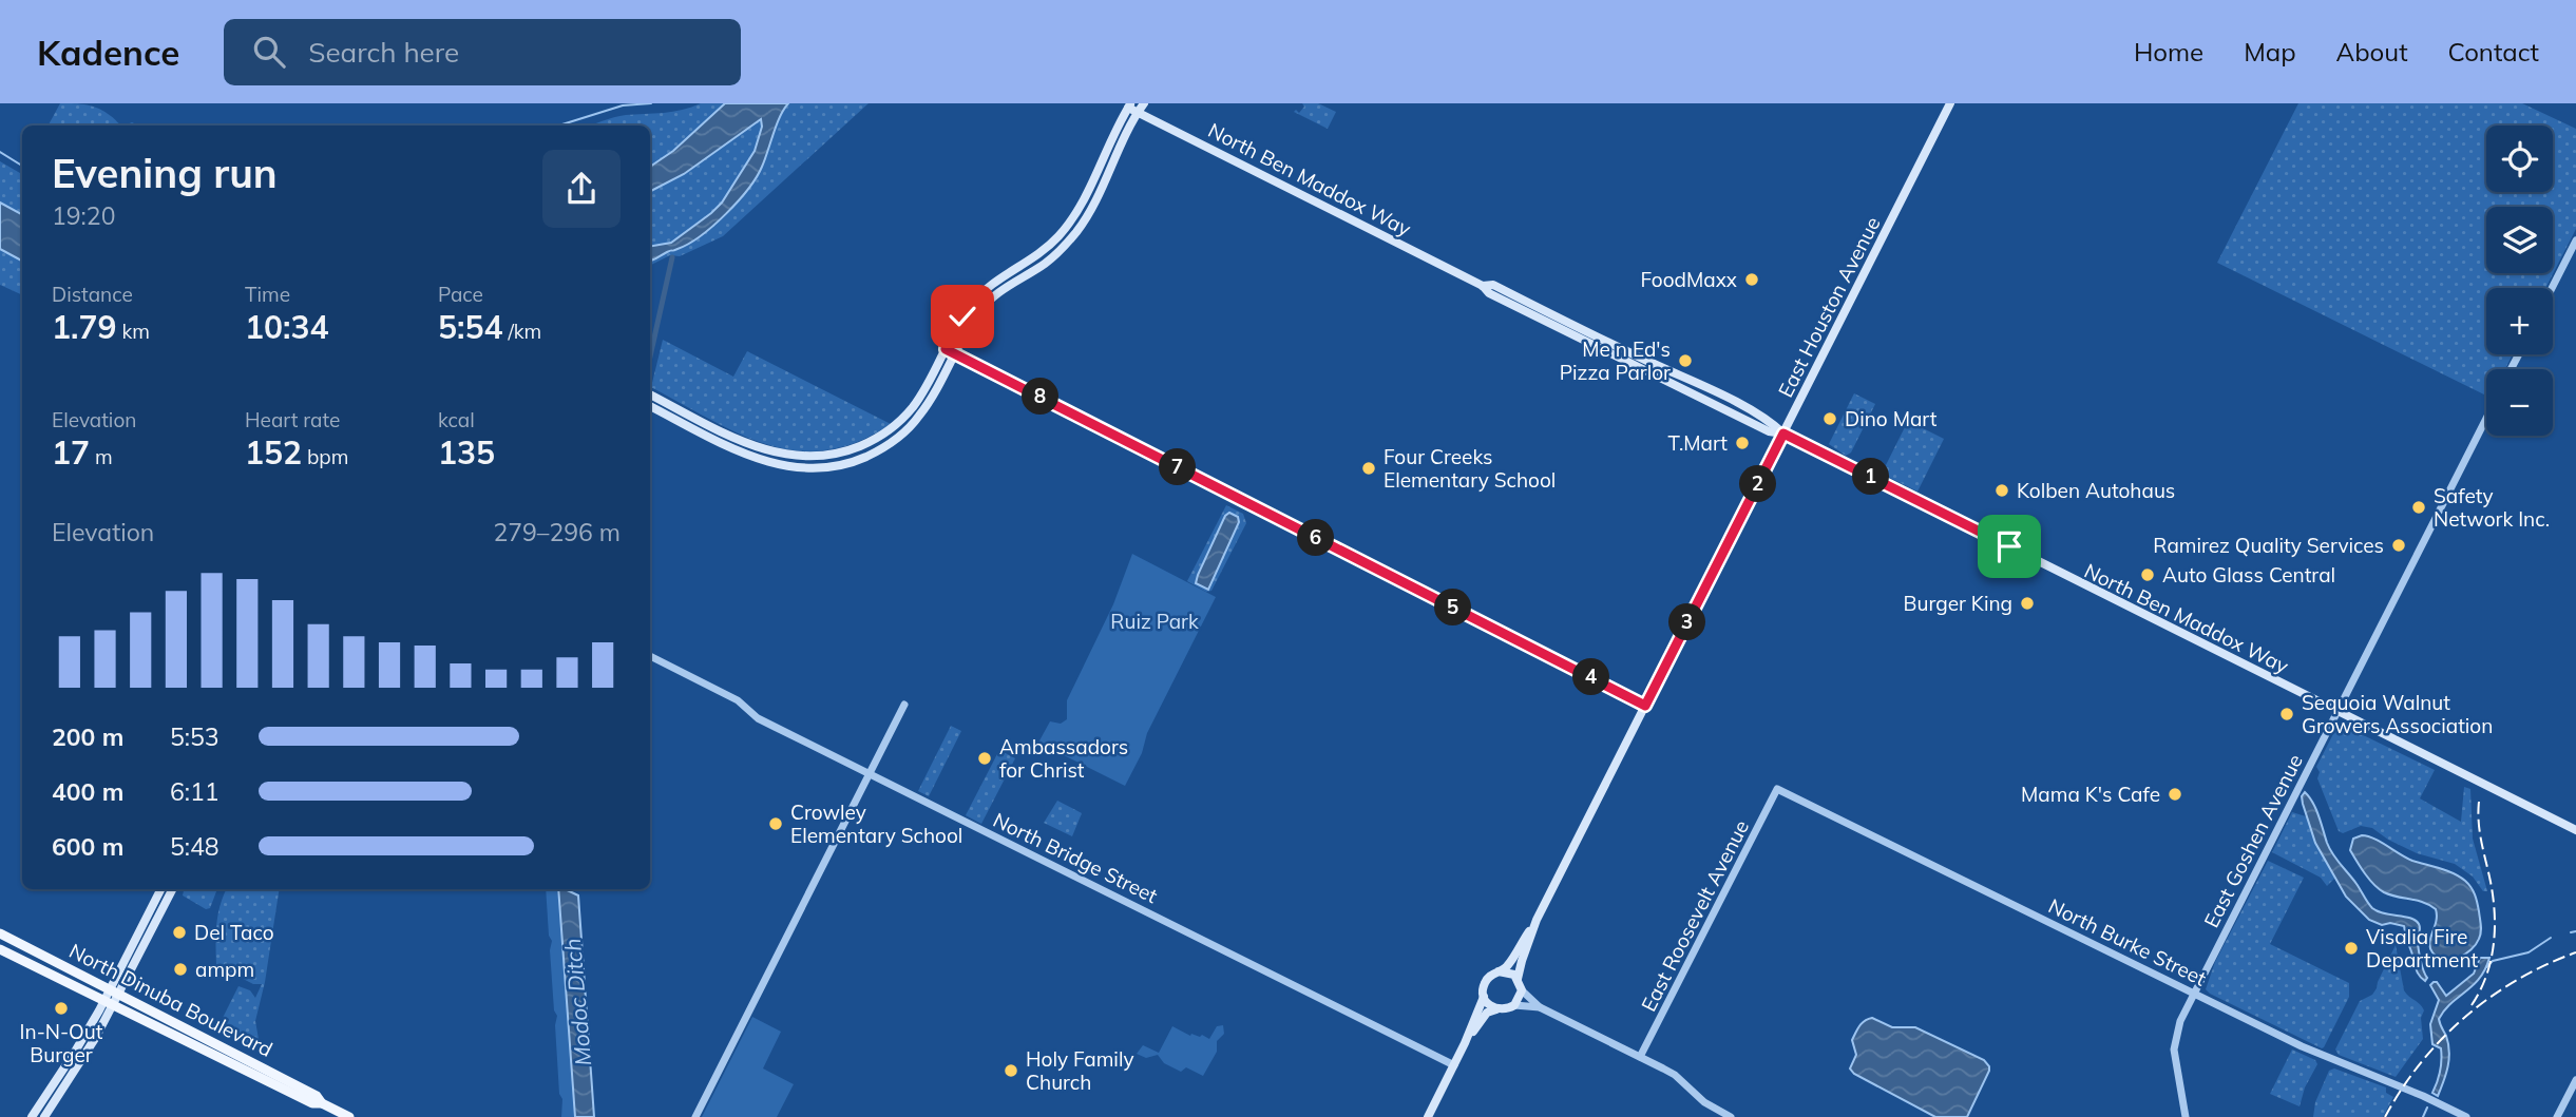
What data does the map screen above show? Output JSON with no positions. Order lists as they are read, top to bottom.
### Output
{
  "streets": {
    "main road": ["North Ben Maddox Way", "East Houston Avenue", "North Dinuba Boulevard"],
    "street": [
      "East Goshen Avenue",
      "North Bridge Street",
      "East Roosevelt Avenue",
      "North Burke Street"
    ]
  },
  "crossings": [
    ["North Ben Maddox Way", "East Houston Avenue"],
    ["North Ben Maddox Way", "East Goshen Avenue"],
    ["East Goshen Avenue", "North Burke Street"],
    ["East Roosevelt Avenue", "North Burke Street"]
  ],
  "water": ["Modoc Ditch"],
  "parks": ["Ruiz Park"],
  "places": [
    "FoodMaxx",
    "Me n Ed's Pizza Parlor",
    "Dino Mart",
    "T.Mart",
    "Four Creeks Elementary School",
    "Kolben Autohaus",
    "Safety Network Inc.",
    "Ramirez Quality Services",
    "Auto Glass Central",
    "Burger King",
    "Sequoia Walnut Growers Association",
    "Ambassadors for Christ",
    "Mama K's Cafe",
    "Crowley Elementary School",
    "Del Taco",
    "Visalia Fire Department",
    "ampm",
    "In-N-Out Burger",
    "Holy Family Church"
  ],
  "page": {
    "header": "Kadence",
    "search": "Search here",
    "nav": [
      "Home",
      "Map",
      "About",
      "Contact"
    ],
    "map_buttons": ["+", "−"],
    "heading": ["Evening run", "19:20"],
    "stats": [
      ["Distance", "1.79 km"],
      ["Time", "10:34"],
      ["Pace", "5:54 /km"],
      ["Elevation", "17 m"],
      ["Heart rate", "152 bpm"],
      ["kcal", "135"]
    ],
    "pins": [
      "8",
      "7",
      "1",
      "2",
      "6",
      "5",
      "3",
      "4"
    ],
    "chart": ["Elevation", "279–296 m"],
    "list": [
      {
        "name": "200 m",
        "note": "5:53"
      },
      {
        "name": "400 m",
        "note": "6:11"
      },
      {
        "name": "600 m",
        "note": "5:48"
      }
    ]
  }
}
